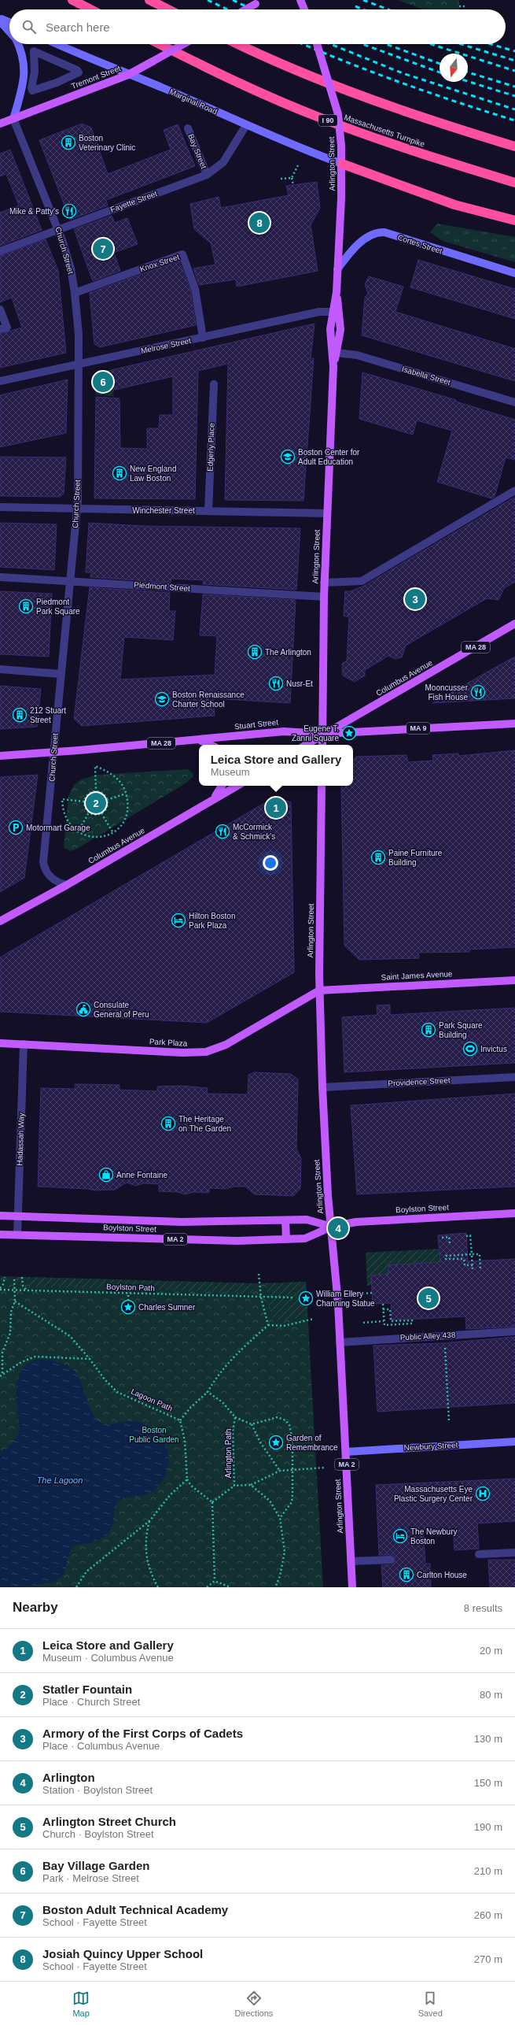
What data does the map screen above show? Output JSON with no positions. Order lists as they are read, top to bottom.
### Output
{
  "streets": {
    "highway": ["I 90", "Massachusetts Turnpike"],
    "main road": [
      "Tremont Street",
      "Marginal Road",
      "Arlington Street",
      "Cortes Street",
      "MA 28",
      "Columbus Avenue",
      "Stuart Street",
      "MA 9",
      "Saint James Avenue",
      "Park Plaza",
      "Boylston Street",
      "MA 2",
      "Newbury Street"
    ],
    "street": [
      "Bay Street",
      "Fayette Street",
      "Church Street",
      "Knox Street",
      "Melrose Street",
      "Isabella Street",
      "Edgerly Place",
      "Winchester Street",
      "Piedmont Street",
      "Providence Street",
      "Hadassah Way",
      "Public Alley 438"
    ],
    "path": ["Boylston Path", "Lagoon Path", "Arlington Path"]
  },
  "crossings": [
    ["Tremont Street", "Marginal Road"],
    ["Tremont Street", "Church Street"],
    ["Marginal Road", "Arlington Street"],
    ["Marginal Road", "Fayette Street"],
    ["Bay Street", "Fayette Street"],
    ["Arlington Street", "Cortes Street"],
    ["Arlington Street", "Melrose Street"],
    ["Arlington Street", "Isabella Street"],
    ["Arlington Street", "Winchester Street"],
    ["Arlington Street", "Piedmont Street"],
    ["Arlington Street", "Columbus Avenue"],
    ["Arlington Street", "Stuart Street"],
    ["Arlington Street", "Saint James Avenue"],
    ["Arlington Street", "Park Plaza"],
    ["Arlington Street", "Providence Street"],
    ["Arlington Street", "Boylston Street"],
    ["Arlington Street", "Public Alley 438"],
    ["Arlington Street", "Newbury Street"],
    ["Fayette Street", "Church Street"],
    ["Church Street", "Knox Street"],
    ["Church Street", "Melrose Street"],
    ["Church Street", "Winchester Street"],
    ["Church Street", "Piedmont Street"],
    ["Church Street", "Columbus Avenue"],
    ["Church Street", "Stuart Street"],
    ["Knox Street", "Melrose Street"],
    ["Edgerly Place", "Winchester Street"],
    ["Columbus Avenue", "Stuart Street"],
    ["Saint James Avenue", "Park Plaza"],
    ["Park Plaza", "Hadassah Way"],
    ["Hadassah Way", "Boylston Street"]
  ],
  "water": ["The Lagoon"],
  "parks": ["Boston Public Garden"],
  "places": {
    "building": [
      "Boston Veterinary Clinic",
      "New England Law Boston",
      "Piedmont Park Square",
      "The Arlington",
      "212 Stuart Street",
      "Paine Furniture Building",
      "Park Square Building",
      "The Heritage on The Garden",
      "Carlton House"
    ],
    "restaurant": [
      "Mike & Patty's",
      "Nusr-Et",
      "Mooncusser Fish House",
      "McCormick & Schmick's"
    ],
    "school or university": ["Boston Center for Adult Education", "Boston Renaissance Charter School"],
    "place": [
      "Eugene T. Zanni Square",
      "William Ellery Channing Statue",
      "Charles Sumner",
      "Garden of Remembrance"
    ],
    "parking": ["Motormart Garage"],
    "hotel": ["Hilton Boston Park Plaza", "The Newbury Boston"],
    "public building": ["Consulate General of Peru"],
    "sports": ["Invictus"],
    "shop": ["Anne Fontaine"],
    "hospital": ["Massachusetts Eye Plastic Surgery Center"]
  },
  "north": "bottom",
  "page": {
    "search": "Search here",
    "pins": [
      "8",
      "7",
      "6",
      "3",
      "2",
      "1",
      "4",
      "5"
    ],
    "popup": ["Leica Store and Gallery", "Museum"],
    "heading": ["Nearby", "8 results"],
    "list": [
      {
        "mark": "1",
        "name": "Leica Store and Gallery",
        "note": "Museum · Columbus Avenue",
        "value": "20 m"
      },
      {
        "mark": "2",
        "name": "Statler Fountain",
        "note": "Place · Church Street",
        "value": "80 m"
      },
      {
        "mark": "3",
        "name": "Armory of the First Corps of Cadets",
        "note": "Place · Columbus Avenue",
        "value": "130 m"
      },
      {
        "mark": "4",
        "name": "Arlington",
        "note": "Station · Boylston Street",
        "value": "150 m"
      },
      {
        "mark": "5",
        "name": "Arlington Street Church",
        "note": "Church · Boylston Street",
        "value": "190 m"
      },
      {
        "mark": "6",
        "name": "Bay Village Garden",
        "note": "Park · Melrose Street",
        "value": "210 m"
      },
      {
        "mark": "7",
        "name": "Boston Adult Technical Academy",
        "note": "School · Fayette Street",
        "value": "260 m"
      },
      {
        "mark": "8",
        "name": "Josiah Quincy Upper School",
        "note": "School · Fayette Street",
        "value": "270 m"
      }
    ],
    "nav": ["Map", "Directions", "Saved"]
  }
}
